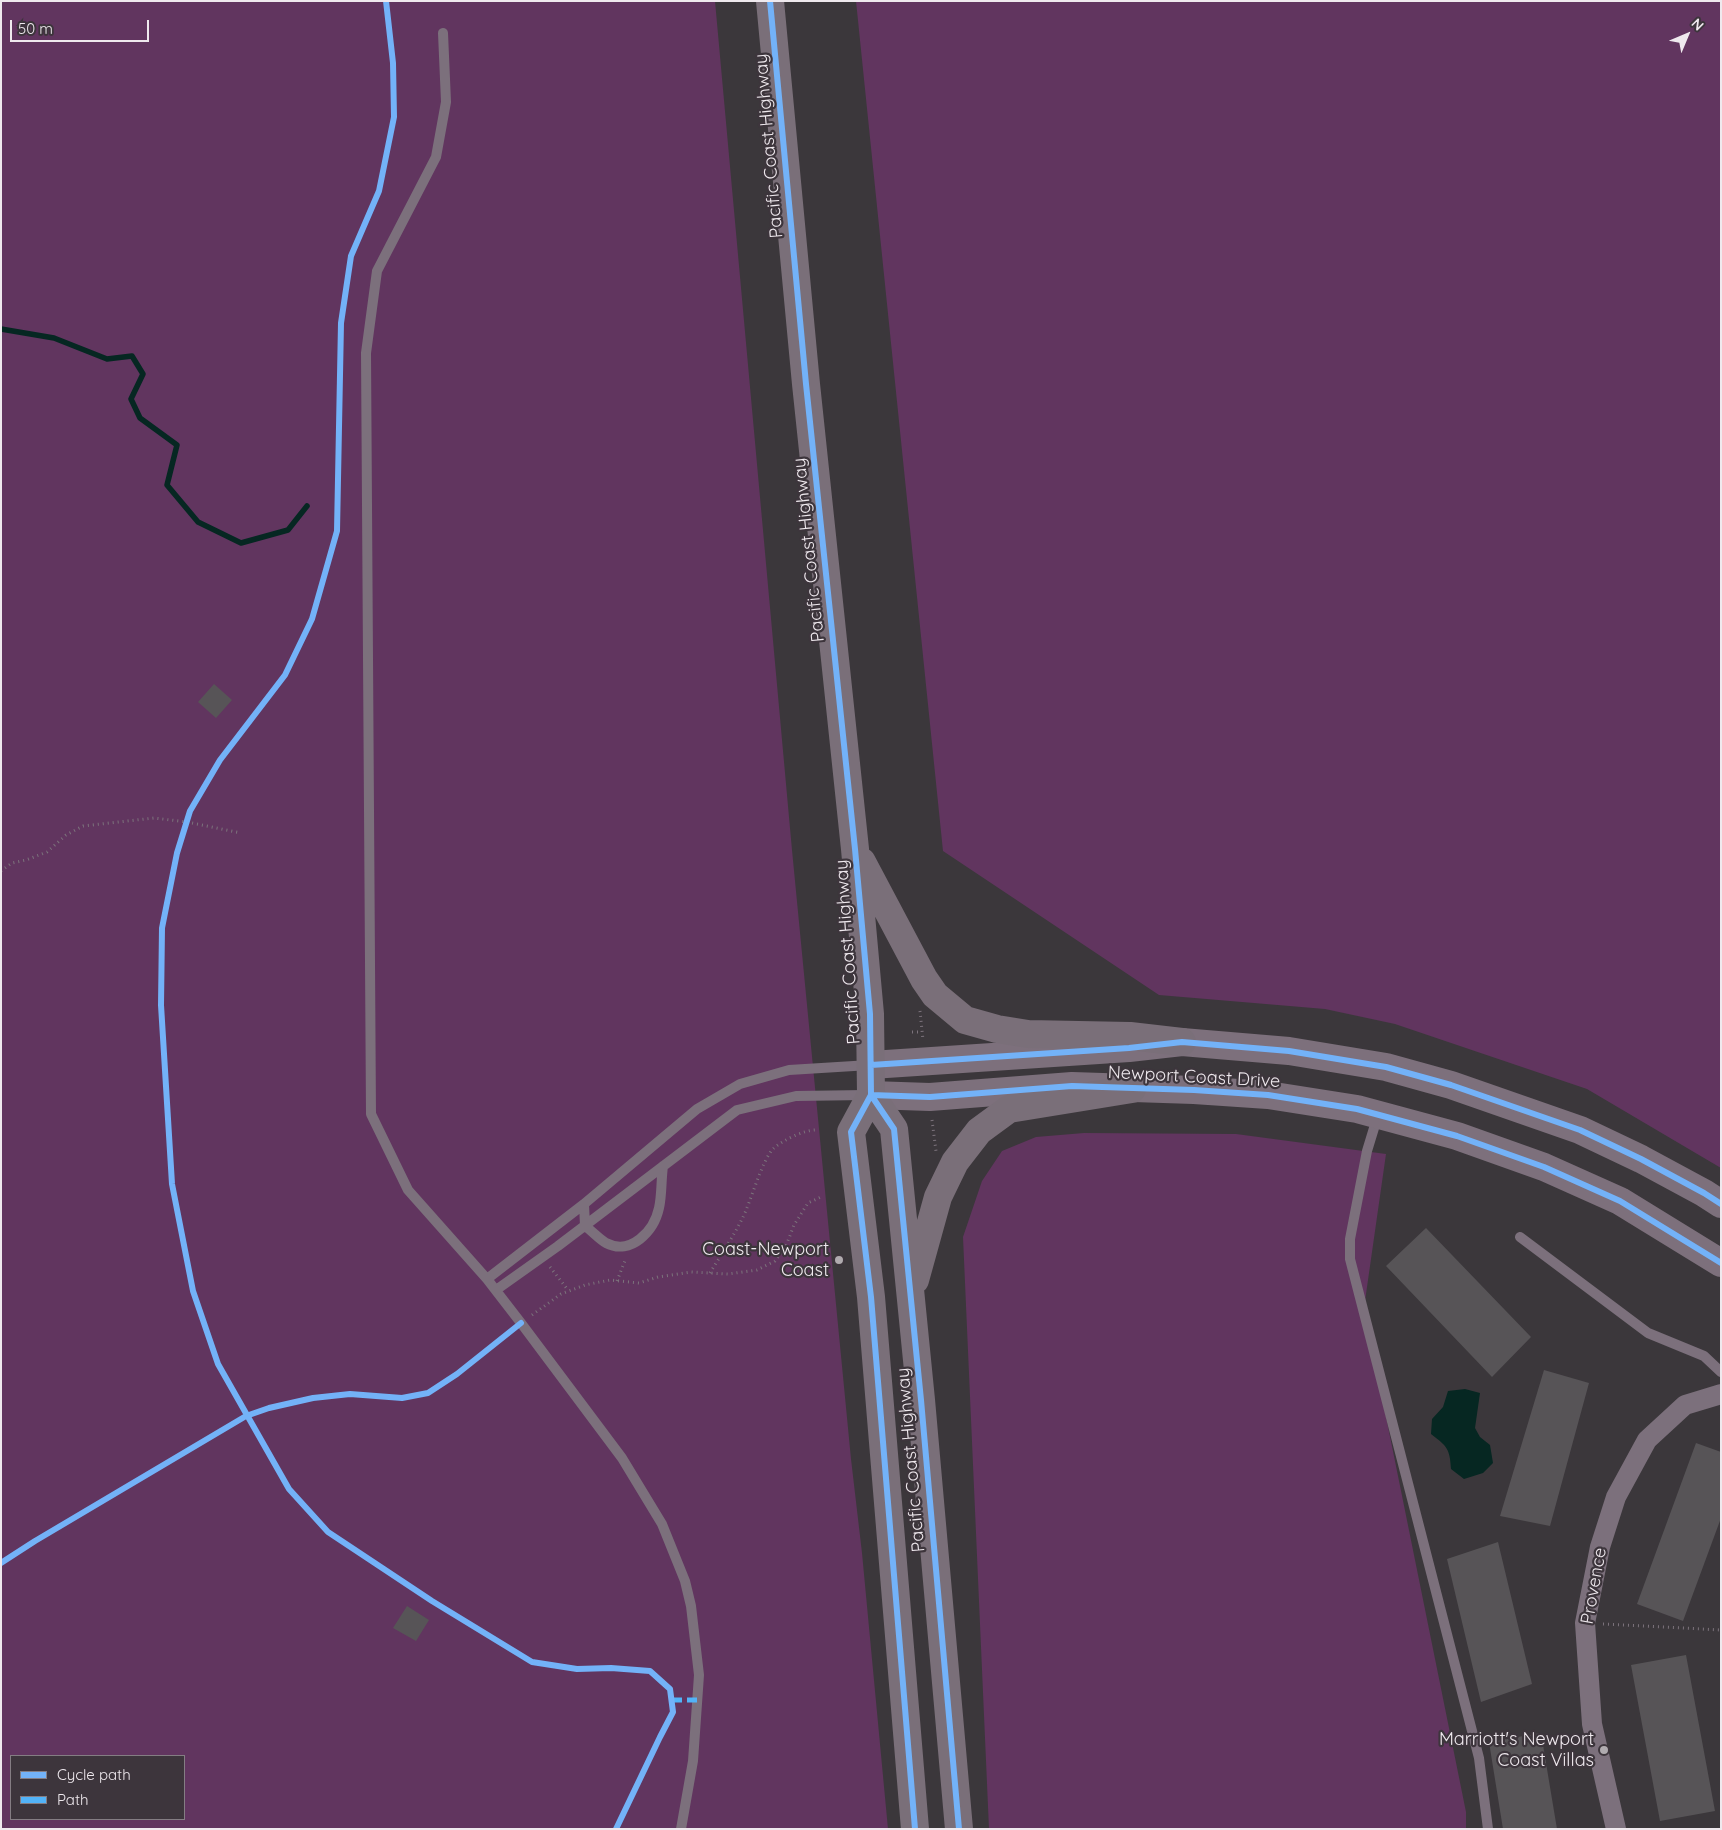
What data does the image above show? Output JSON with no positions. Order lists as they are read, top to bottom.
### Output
{
  "streets": {
    "highway": ["Pacific Coast Highway"],
    "main road": ["Newport Coast Drive"],
    "street": ["Provence"]
  },
  "crossings": [
    ["Pacific Coast Highway", "Newport Coast Drive"]
  ],
  "places": ["Coast-Newport Coast", "Marriott's Newport Coast Villas"],
  "legend": ["Cycle path", "Path"],
  "scale_bar": "50 m",
  "north": "top right"
}
